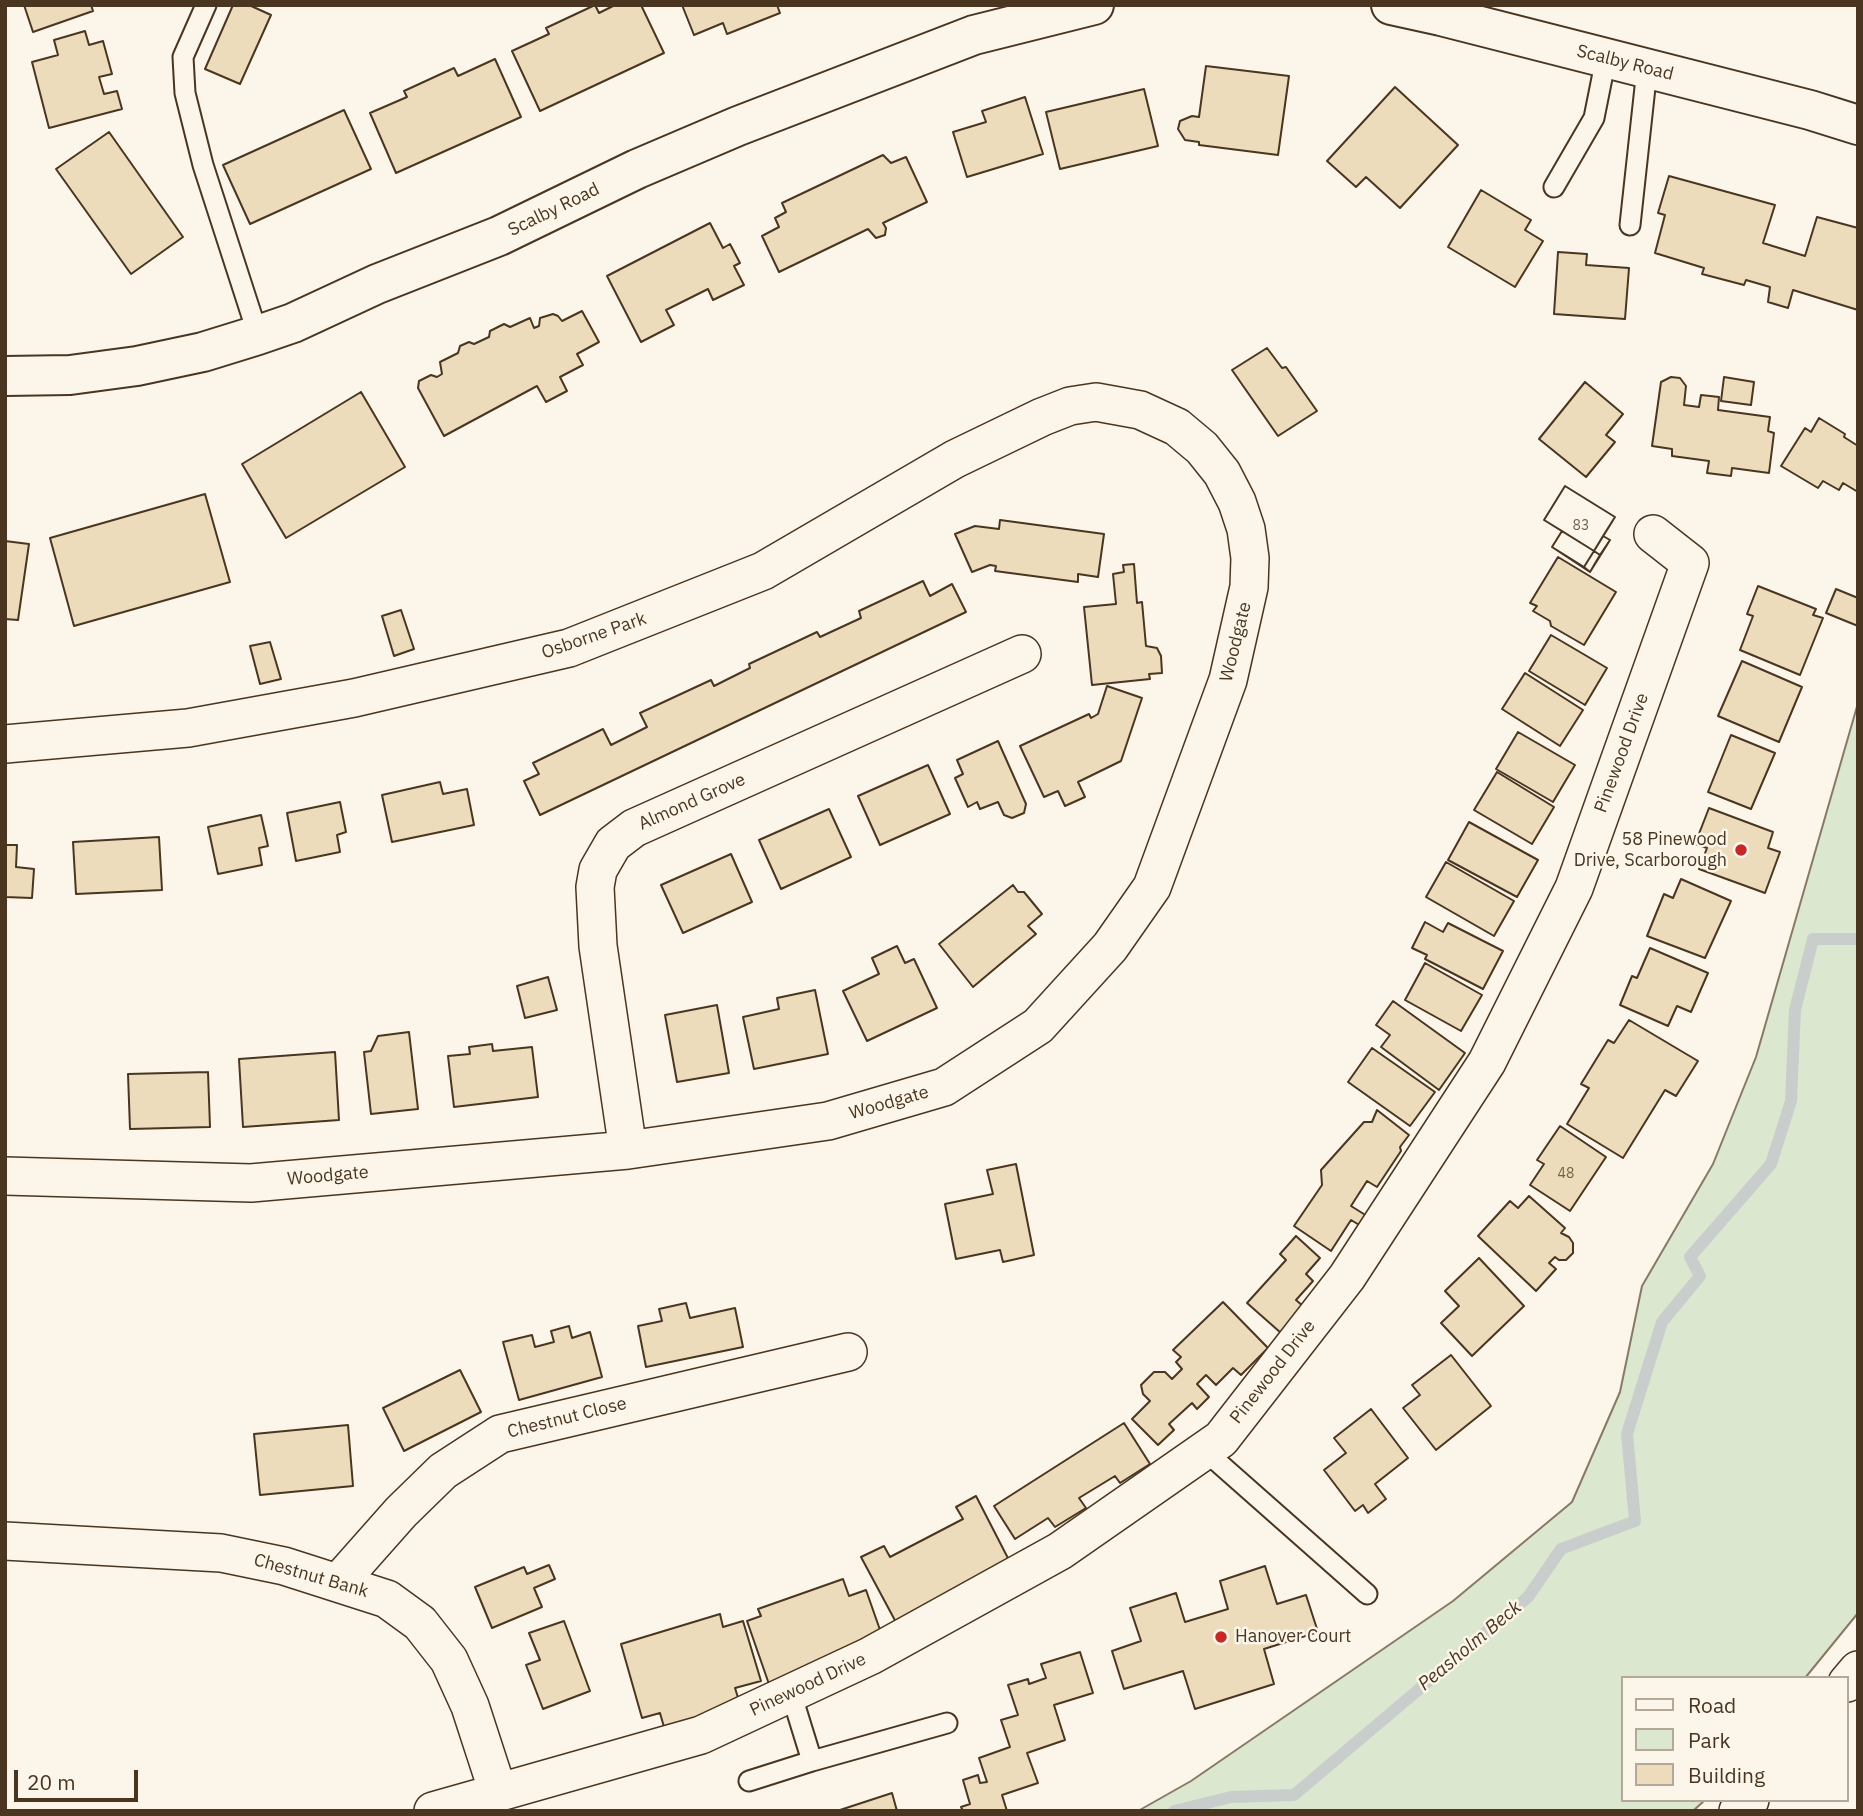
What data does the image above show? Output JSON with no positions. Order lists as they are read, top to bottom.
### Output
{
  "streets": {
    "highway": ["Scalby Road"],
    "street": [
      "Osborne Park",
      "Woodgate",
      "Pinewood Drive",
      "Almond Grove",
      "Chestnut Close",
      "Chestnut Bank"
    ]
  },
  "crossings": [
    ["Osborne Park", "Woodgate"],
    ["Woodgate", "Almond Grove"],
    ["Pinewood Drive", "Chestnut Bank"],
    ["Chestnut Close", "Chestnut Bank"]
  ],
  "water": ["Peasholm Beck"],
  "places": ["58 Pinewood Drive, Scarborough", "Hanover Court"],
  "house_numbers": ["83", "48"],
  "legend": ["Road", "Park", "Building"],
  "scale_bar": "20 m"
}
